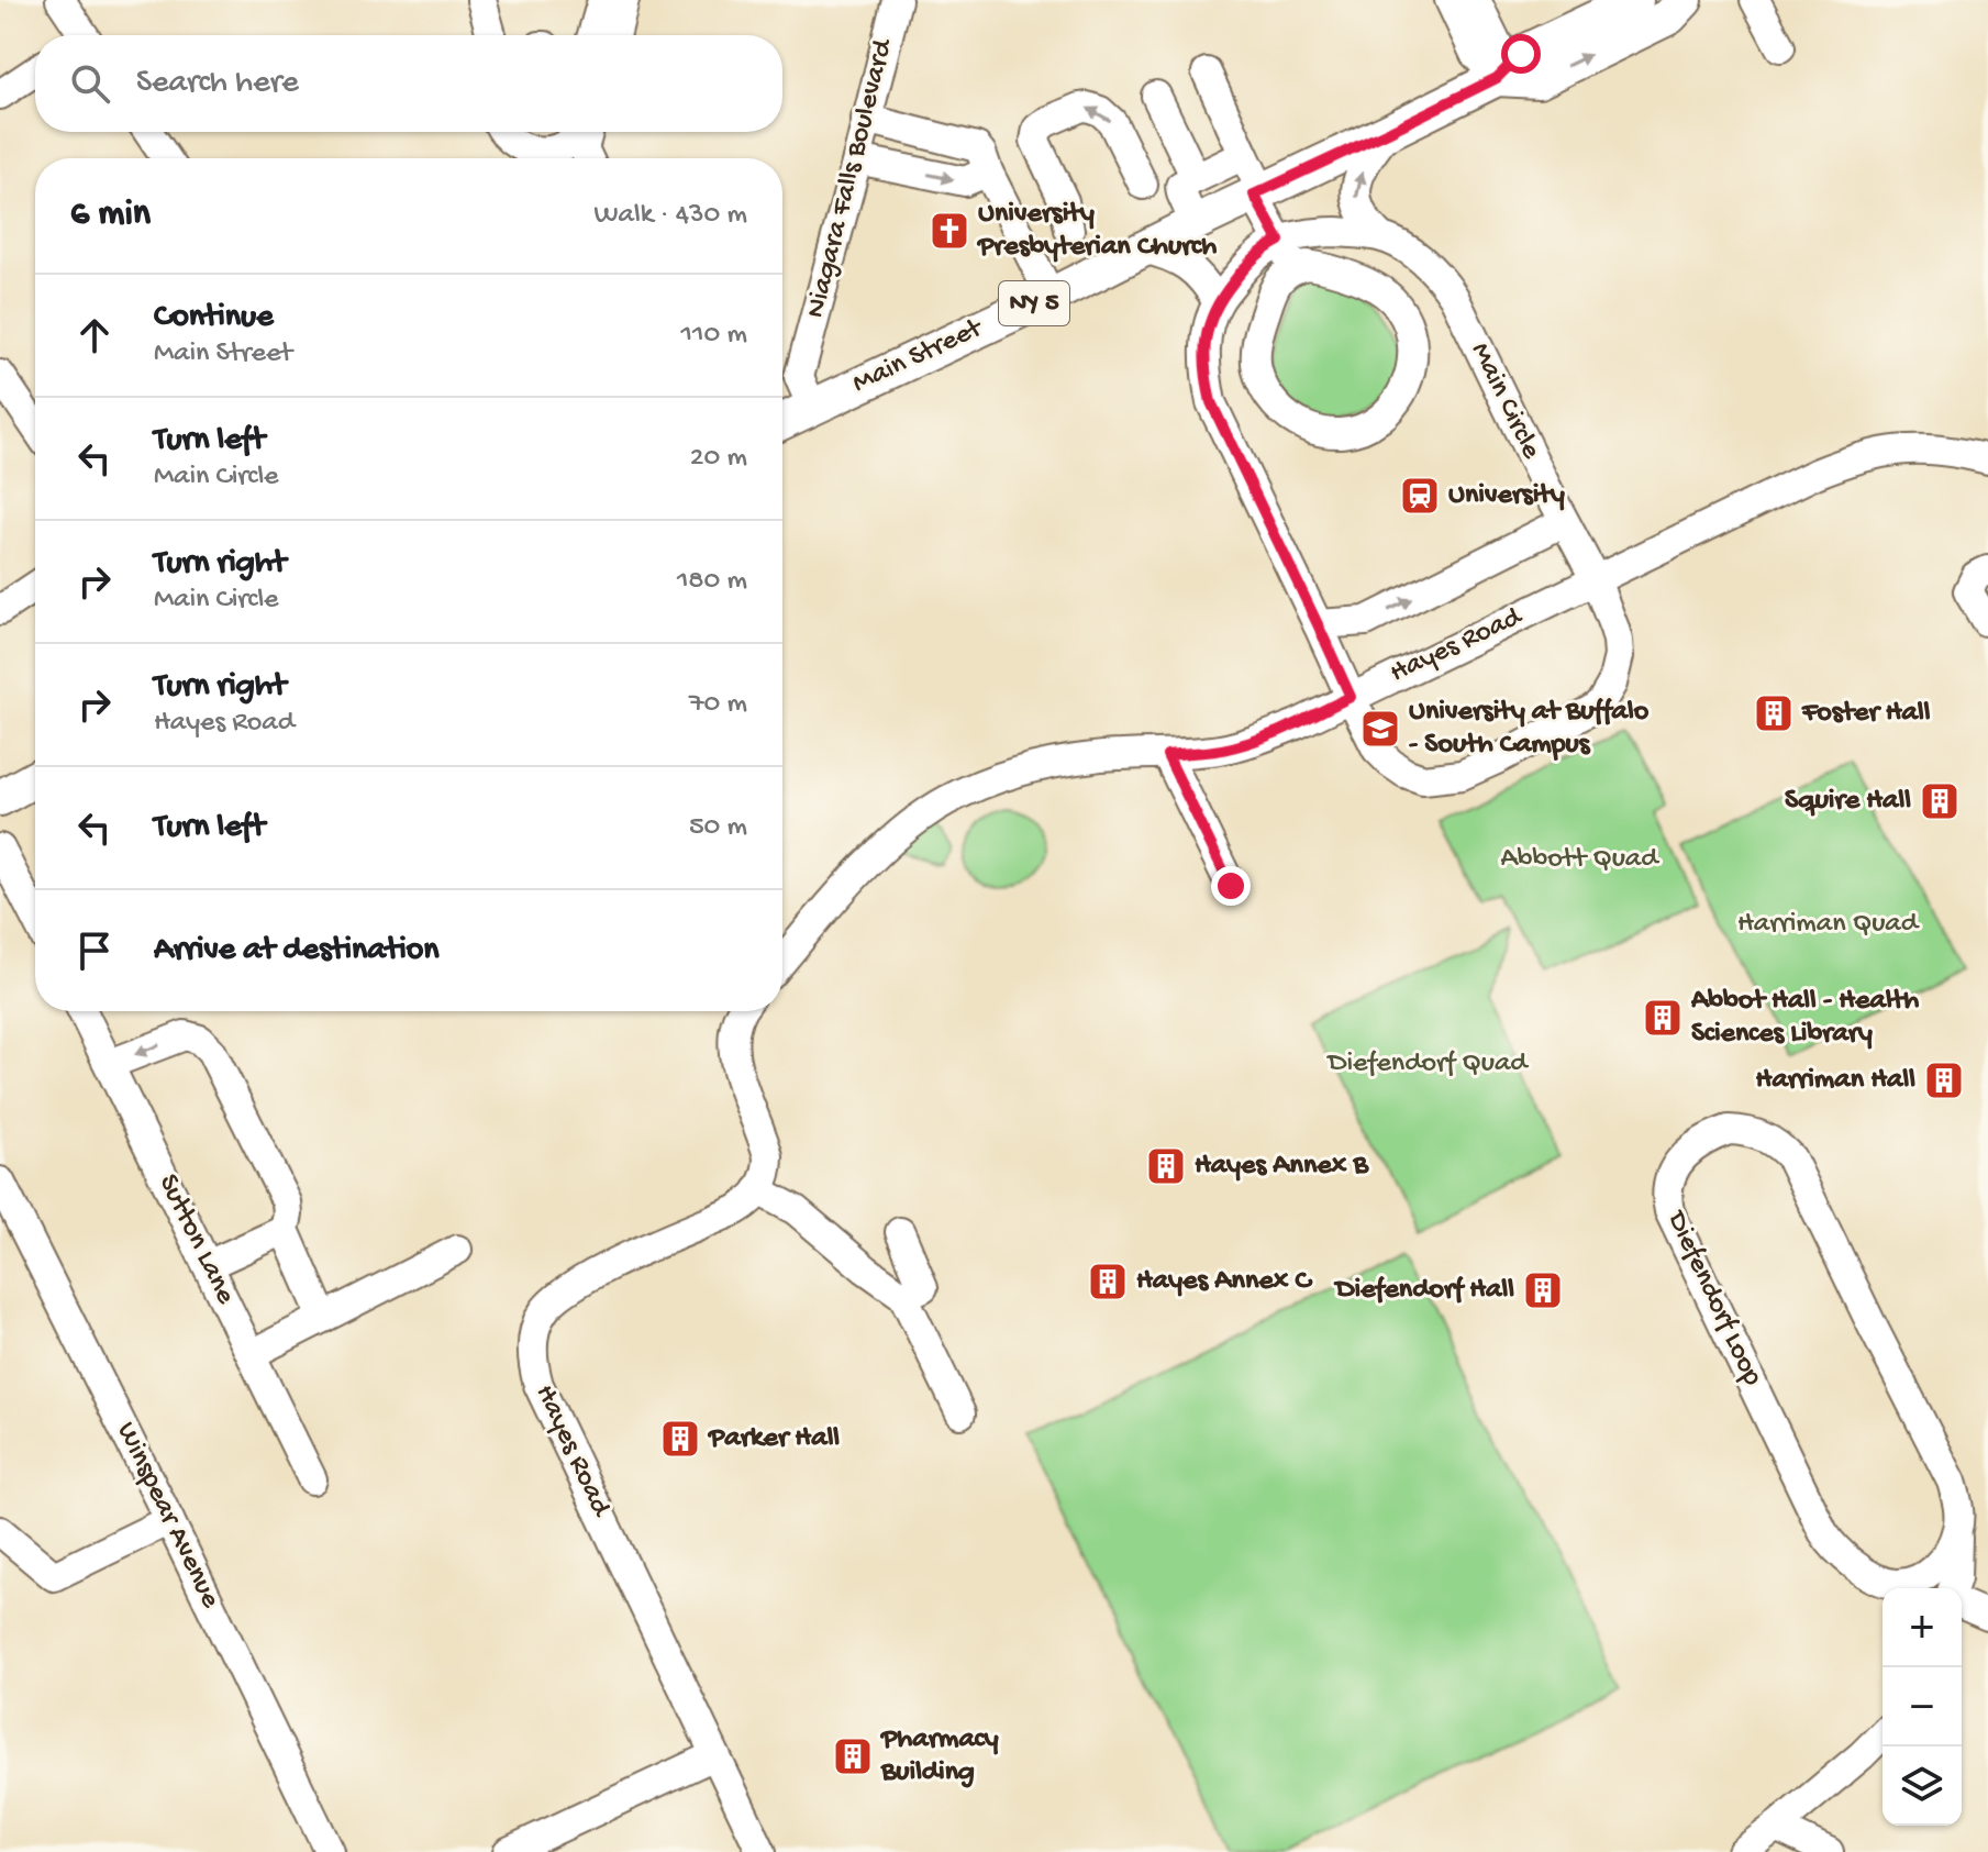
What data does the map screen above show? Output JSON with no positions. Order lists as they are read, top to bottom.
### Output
{
  "streets": {
    "main road": ["NY 5", "Main Street"],
    "street": [
      "Niagara Falls Boulevard",
      "Main Circle",
      "Hayes Road",
      "Sutton Lane",
      "Diefendorf Loop",
      "Winspear Avenue"
    ]
  },
  "crossings": [
    ["Niagara Falls Boulevard", "NY 5"],
    ["Niagara Falls Boulevard", "Main Street"],
    ["NY 5", "Main Street"],
    ["Main Circle", "Hayes Road"]
  ],
  "parks": ["Abbott Quad", "Harriman Quad", "Diefendorf Quad"],
  "places": {
    "church": ["University Presbyterian Church"],
    "station": ["University"],
    "building": [
      "Foster Hall",
      "Squire Hall",
      "Abbot Hall - Health Sciences Library",
      "Harriman Hall",
      "Hayes Annex B",
      "Hayes Annex C",
      "Diefendorf Hall",
      "Parker Hall",
      "Pharmacy Building"
    ],
    "school or university": ["University at Buffalo - South Campus"]
  },
  "page": {
    "search": "Search here",
    "heading": ["6 min", "Walk · 430 m"],
    "list": [
      ["Continue", "Main Street", "110 m"],
      ["Turn left", "Main Circle", "20 m"],
      ["Turn right", "Main Circle", "180 m"],
      ["Turn right", "Hayes Road", "70 m"],
      ["Turn left", "50 m"],
      "Arrive at destination"
    ],
    "map_buttons": ["+", "−"]
  }
}
